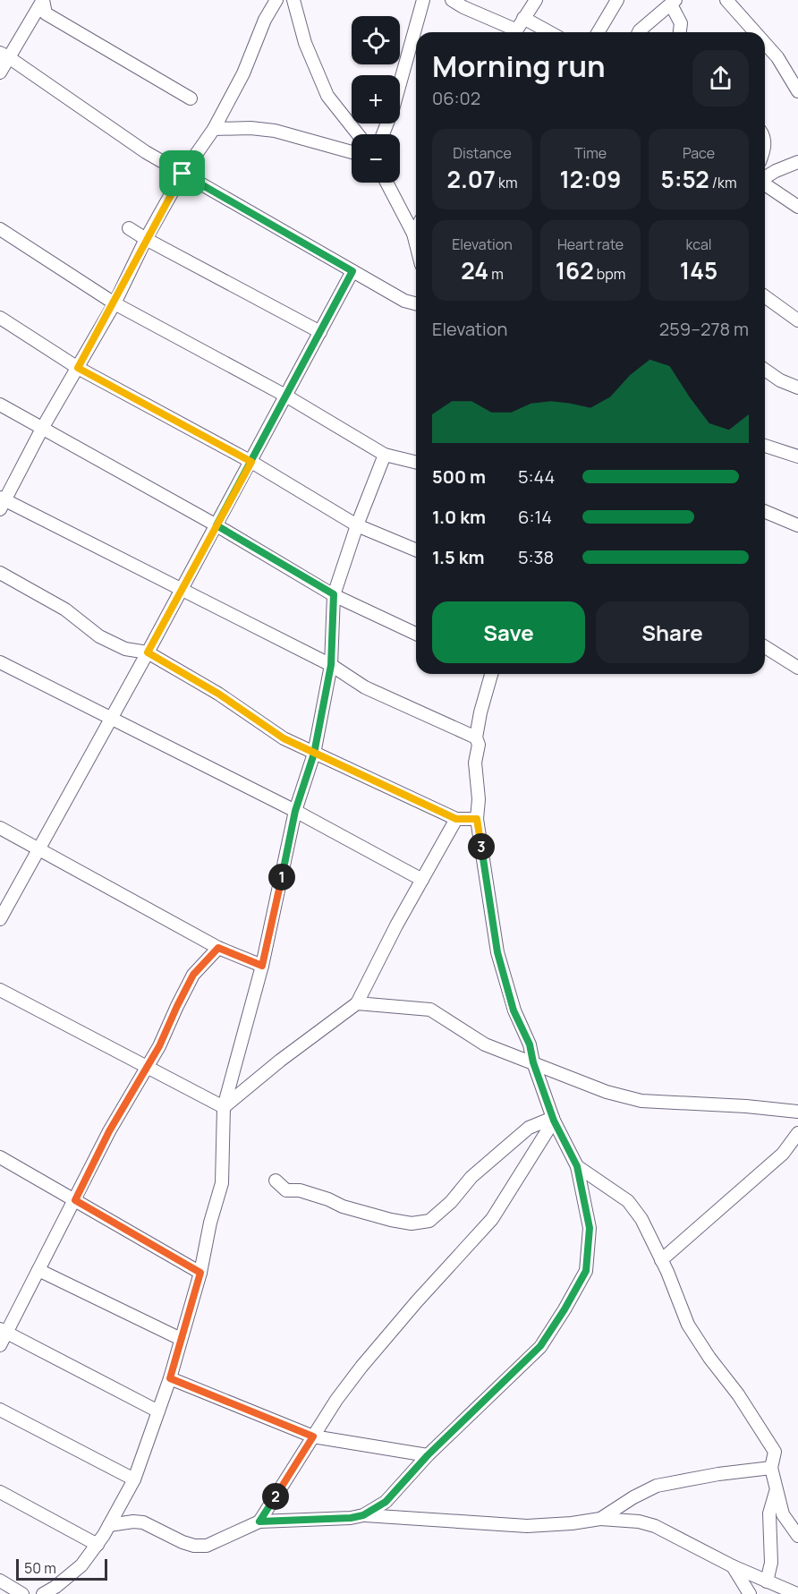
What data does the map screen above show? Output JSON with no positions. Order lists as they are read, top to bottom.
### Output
{
  "scale_bar": "50 m",
  "page": {
    "map_buttons": ["+", "−"],
    "heading": ["Morning run", "06:02"],
    "stats": [
      ["Distance", "2.07 km"],
      ["Time", "12:09"],
      ["Pace", "5:52 /km"],
      ["Elevation", "24 m"],
      ["Heart rate", "162 bpm"],
      ["kcal", "145"]
    ],
    "chart": ["Elevation", "259–278 m"],
    "list": [
      {
        "name": "500 m",
        "note": "5:44"
      },
      {
        "name": "1.0 km",
        "note": "6:14"
      },
      {
        "name": "1.5 km",
        "note": "5:38"
      }
    ],
    "buttons": ["Save", "Share"],
    "pins": ["3", "1", "2"],
    "scale": "50 m"
  }
}
